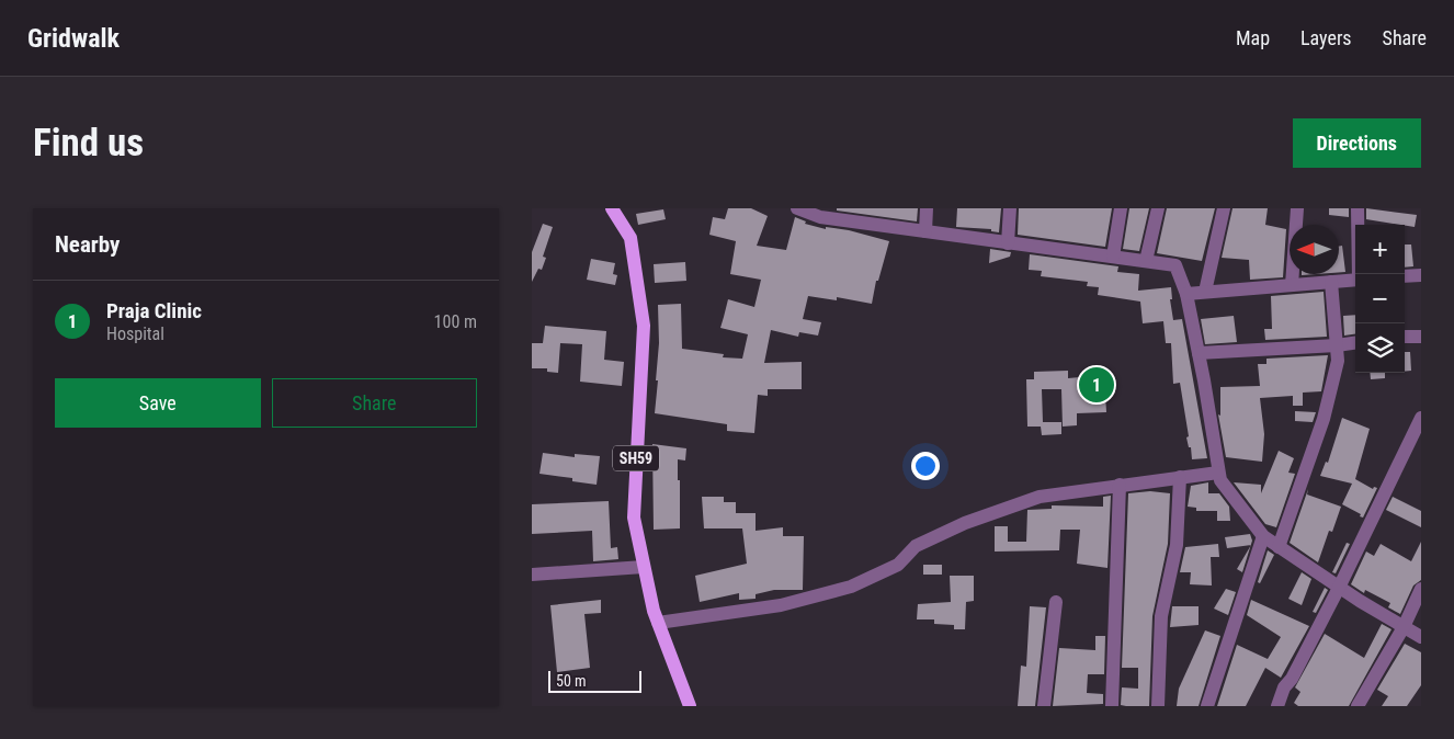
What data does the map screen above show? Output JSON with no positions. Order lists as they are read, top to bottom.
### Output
{
  "streets": {
    "main road": ["SH59"]
  },
  "scale_bar": "50 m",
  "north": "left",
  "page": {
    "header": "Gridwalk",
    "nav": ["Map", "Layers", "Share"],
    "buttons": [
      "Directions",
      ["Save", "Share"]
    ],
    "title": "Find us",
    "heading": "Nearby",
    "map_buttons": ["+", "−"],
    "list": [
      {
        "mark": "1",
        "name": "Praja Clinic",
        "note": "Hospital",
        "value": "100 m"
      }
    ],
    "pins": "1",
    "scale": "50 m"
  }
}
